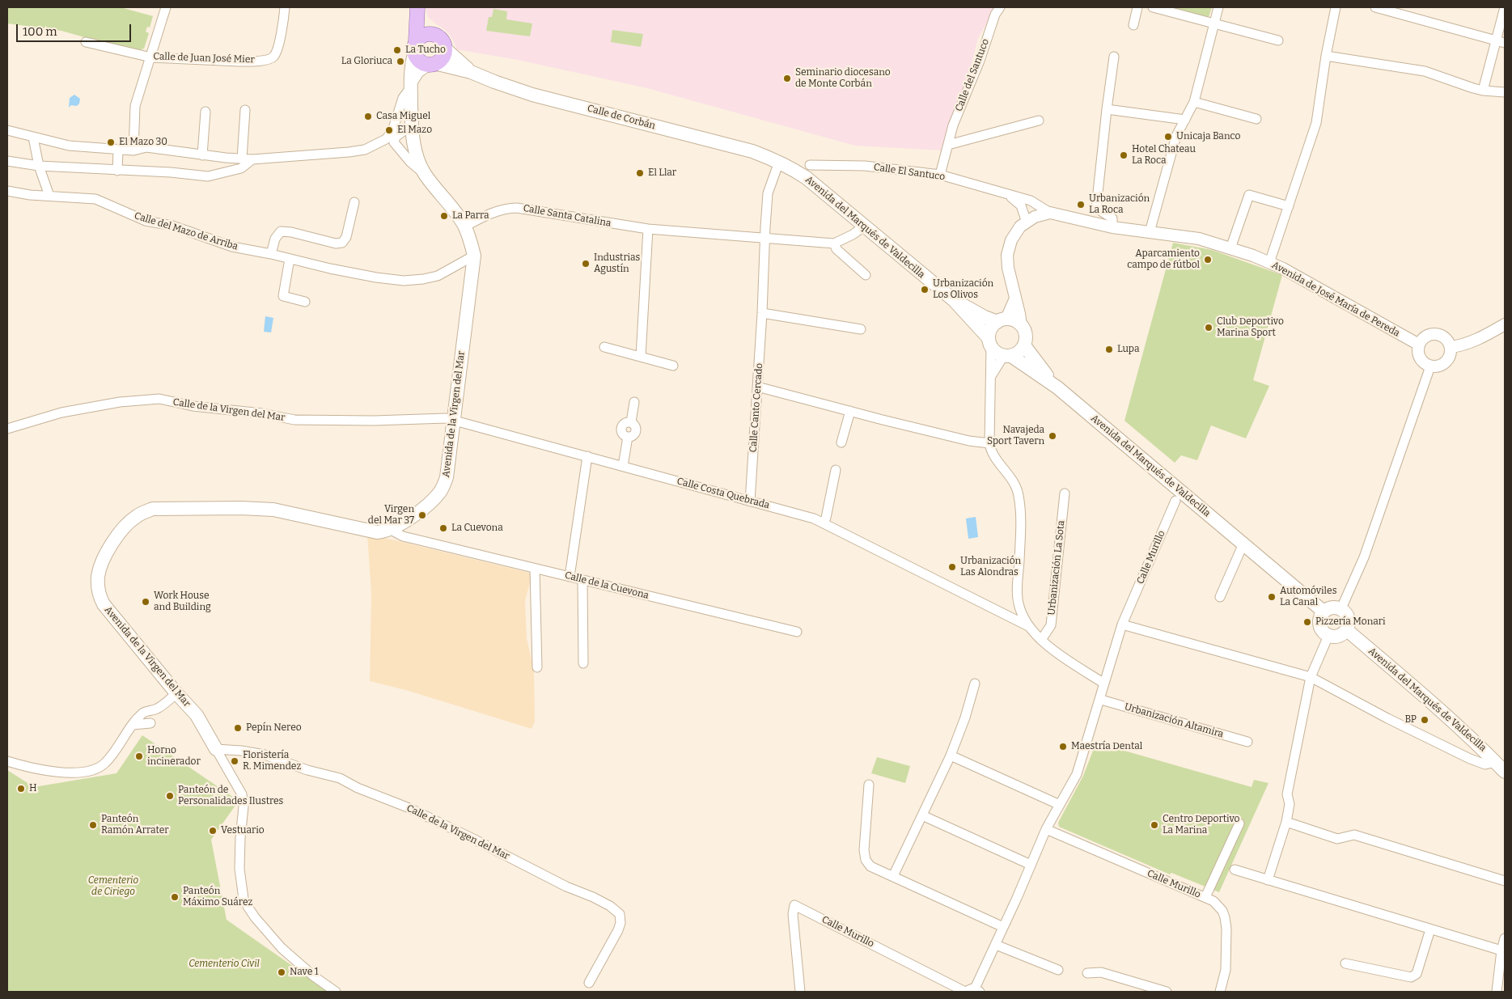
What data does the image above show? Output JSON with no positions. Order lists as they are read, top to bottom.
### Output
{
  "streets": {
    "main road": ["Calle de Corbán", "Avenida del Marqués de Valdecilla", "Avenida de la Virgen del Mar"],
    "street": [
      "Calle de Juan José Mier",
      "Calle del Santuco",
      "Calle El Santuco",
      "Calle Santa Catalina",
      "Calle del Mazo de Arriba",
      "Avenida de José María de Pereda",
      "Calle Canto Cercado",
      "Calle de la Virgen del Mar",
      "Calle Costa Quebrada",
      "Calle Murillo",
      "Urbanización La Sota",
      "Calle de la Cuevona",
      "Urbanización Altamira"
    ]
  },
  "crossings": [
    ["Calle del Santuco", "Calle El Santuco"],
    ["Calle de Corbán", "Avenida del Marqués de Valdecilla"],
    ["Calle de Corbán", "Calle Canto Cercado"],
    ["Calle de Corbán", "Avenida de la Virgen del Mar"],
    ["Calle El Santuco", "Avenida de José María de Pereda"],
    ["Calle Santa Catalina", "Calle Canto Cercado"],
    ["Calle Santa Catalina", "Avenida de la Virgen del Mar"],
    ["Avenida del Marqués de Valdecilla", "Avenida de José María de Pereda"],
    ["Avenida del Marqués de Valdecilla", "Calle Canto Cercado"],
    ["Calle del Mazo de Arriba", "Avenida de la Virgen del Mar"],
    ["Calle Canto Cercado", "Calle Costa Quebrada"],
    ["Calle de la Virgen del Mar", "Avenida de la Virgen del Mar"],
    ["Calle de la Virgen del Mar", "Calle Costa Quebrada"],
    ["Avenida de la Virgen del Mar", "Calle Costa Quebrada"],
    ["Avenida de la Virgen del Mar", "Calle de la Cuevona"],
    ["Calle Murillo", "Urbanización Altamira"]
  ],
  "parks": ["Cementerio de Ciriego", "Cementerio Civil"],
  "places": [
    "La Tucho",
    "La Gloriuca",
    "Seminario diocesano de Monte Corbán",
    "Casa Miguel",
    "El Mazo",
    "Unicaja Banco",
    "El Mazo 30",
    "Hotel Chateau La Roca",
    "El Llar",
    "Urbanización La Roca",
    "La Parra",
    "Aparcamiento campo de fútbol",
    "Industrias Agustín",
    "Urbanización Los Olivos",
    "Club Deportivo Marina Sport",
    "Lupa",
    "Navajeda Sport Tavern",
    "Virgen del Mar 37",
    "La Cuevona",
    "Urbanización Las Alondras",
    "Automóviles La Canal",
    "Work House and Building",
    "Pizzería Monari",
    "BP",
    "Pepín Nereo",
    "Maestría Dental",
    "Horno incinerador",
    "Floristería R. Mimendez",
    "H",
    "Panteón de Personalidades Ilustres",
    "Panteón Ramón Arrater",
    "Centro Deportivo La Marina",
    "Vestuario",
    "Panteón Máximo Suárez",
    "Nave 1"
  ],
  "scale_bar": "100 m"
}
